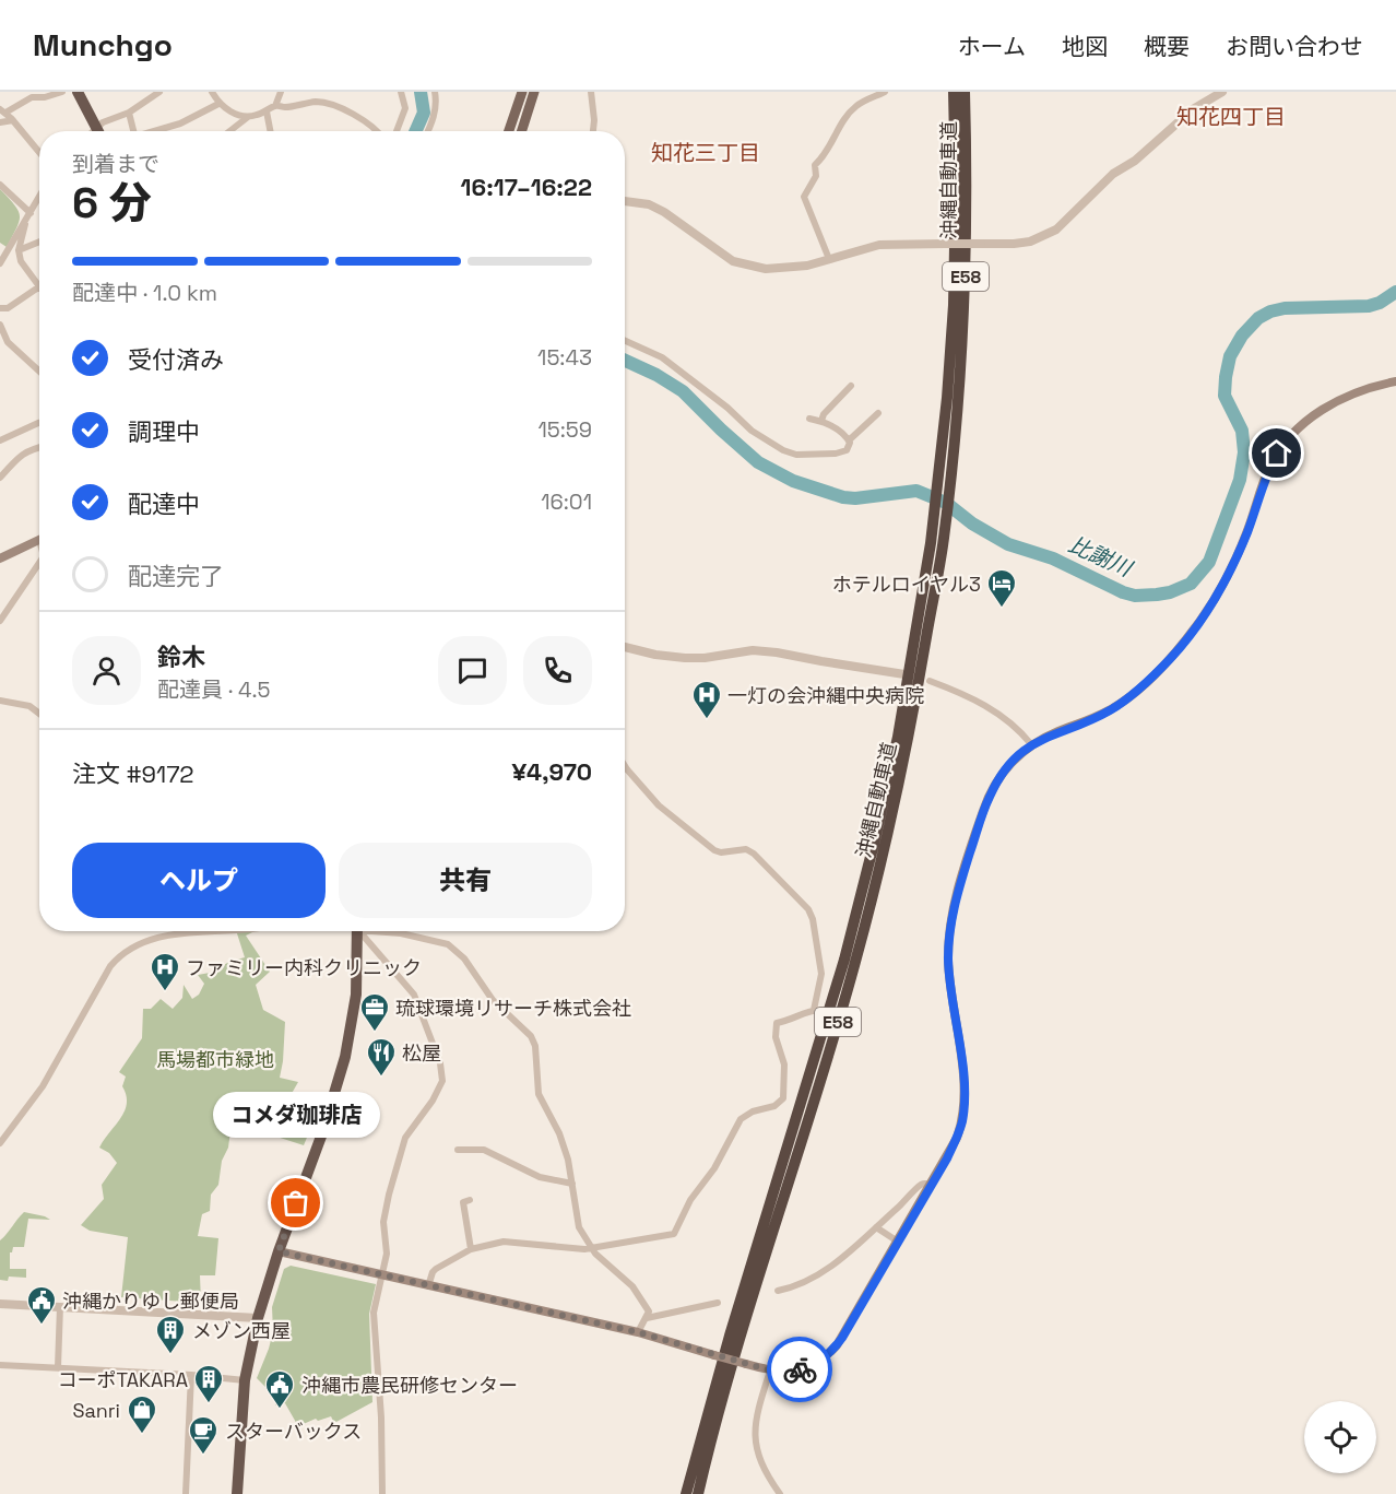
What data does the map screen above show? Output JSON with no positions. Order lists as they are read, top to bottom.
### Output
{
  "streets": {
    "highway": ["沖縄自動車道", "E58"]
  },
  "districts": ["知花四丁目", "知花三丁目"],
  "water": ["比謝川"],
  "parks": ["馬場都市緑地"],
  "places": {
    "hotel": ["ホテルロイヤル3"],
    "hospital": ["一灯の会沖縄中央病院", "ファミリー内科クリニック"],
    "office": ["琉球環境リサーチ株式会社"],
    "restaurant": ["松屋"],
    "other": ["コメダ珈琲店"],
    "public building": ["沖縄かりゆし郵便局", "沖縄市農民研修センター"],
    "building": ["メゾン西屋", "コーポTAKARA"],
    "shop": ["Sanri"],
    "cafe": ["スターバックス"]
  },
  "page": {
    "header": "Munchgo",
    "nav": [
      "ホーム",
      "地図",
      "概要",
      "お問い合わせ"
    ],
    "heading": ["6 分", "到着まで", "16:17–16:22"],
    "panel": [
      "鈴木",
      "配達員 · 4.5",
      "注文 #9172",
      "¥4,970"
    ],
    "bar": "配達中 · 1.0 km",
    "list": [
      ["受付済み", "15:43"],
      ["調理中", "15:59"],
      ["配達中", "16:01"],
      "配達完了"
    ],
    "buttons": ["ヘルプ", "共有"],
    "bubble": "コメダ珈琲店"
  }
}
